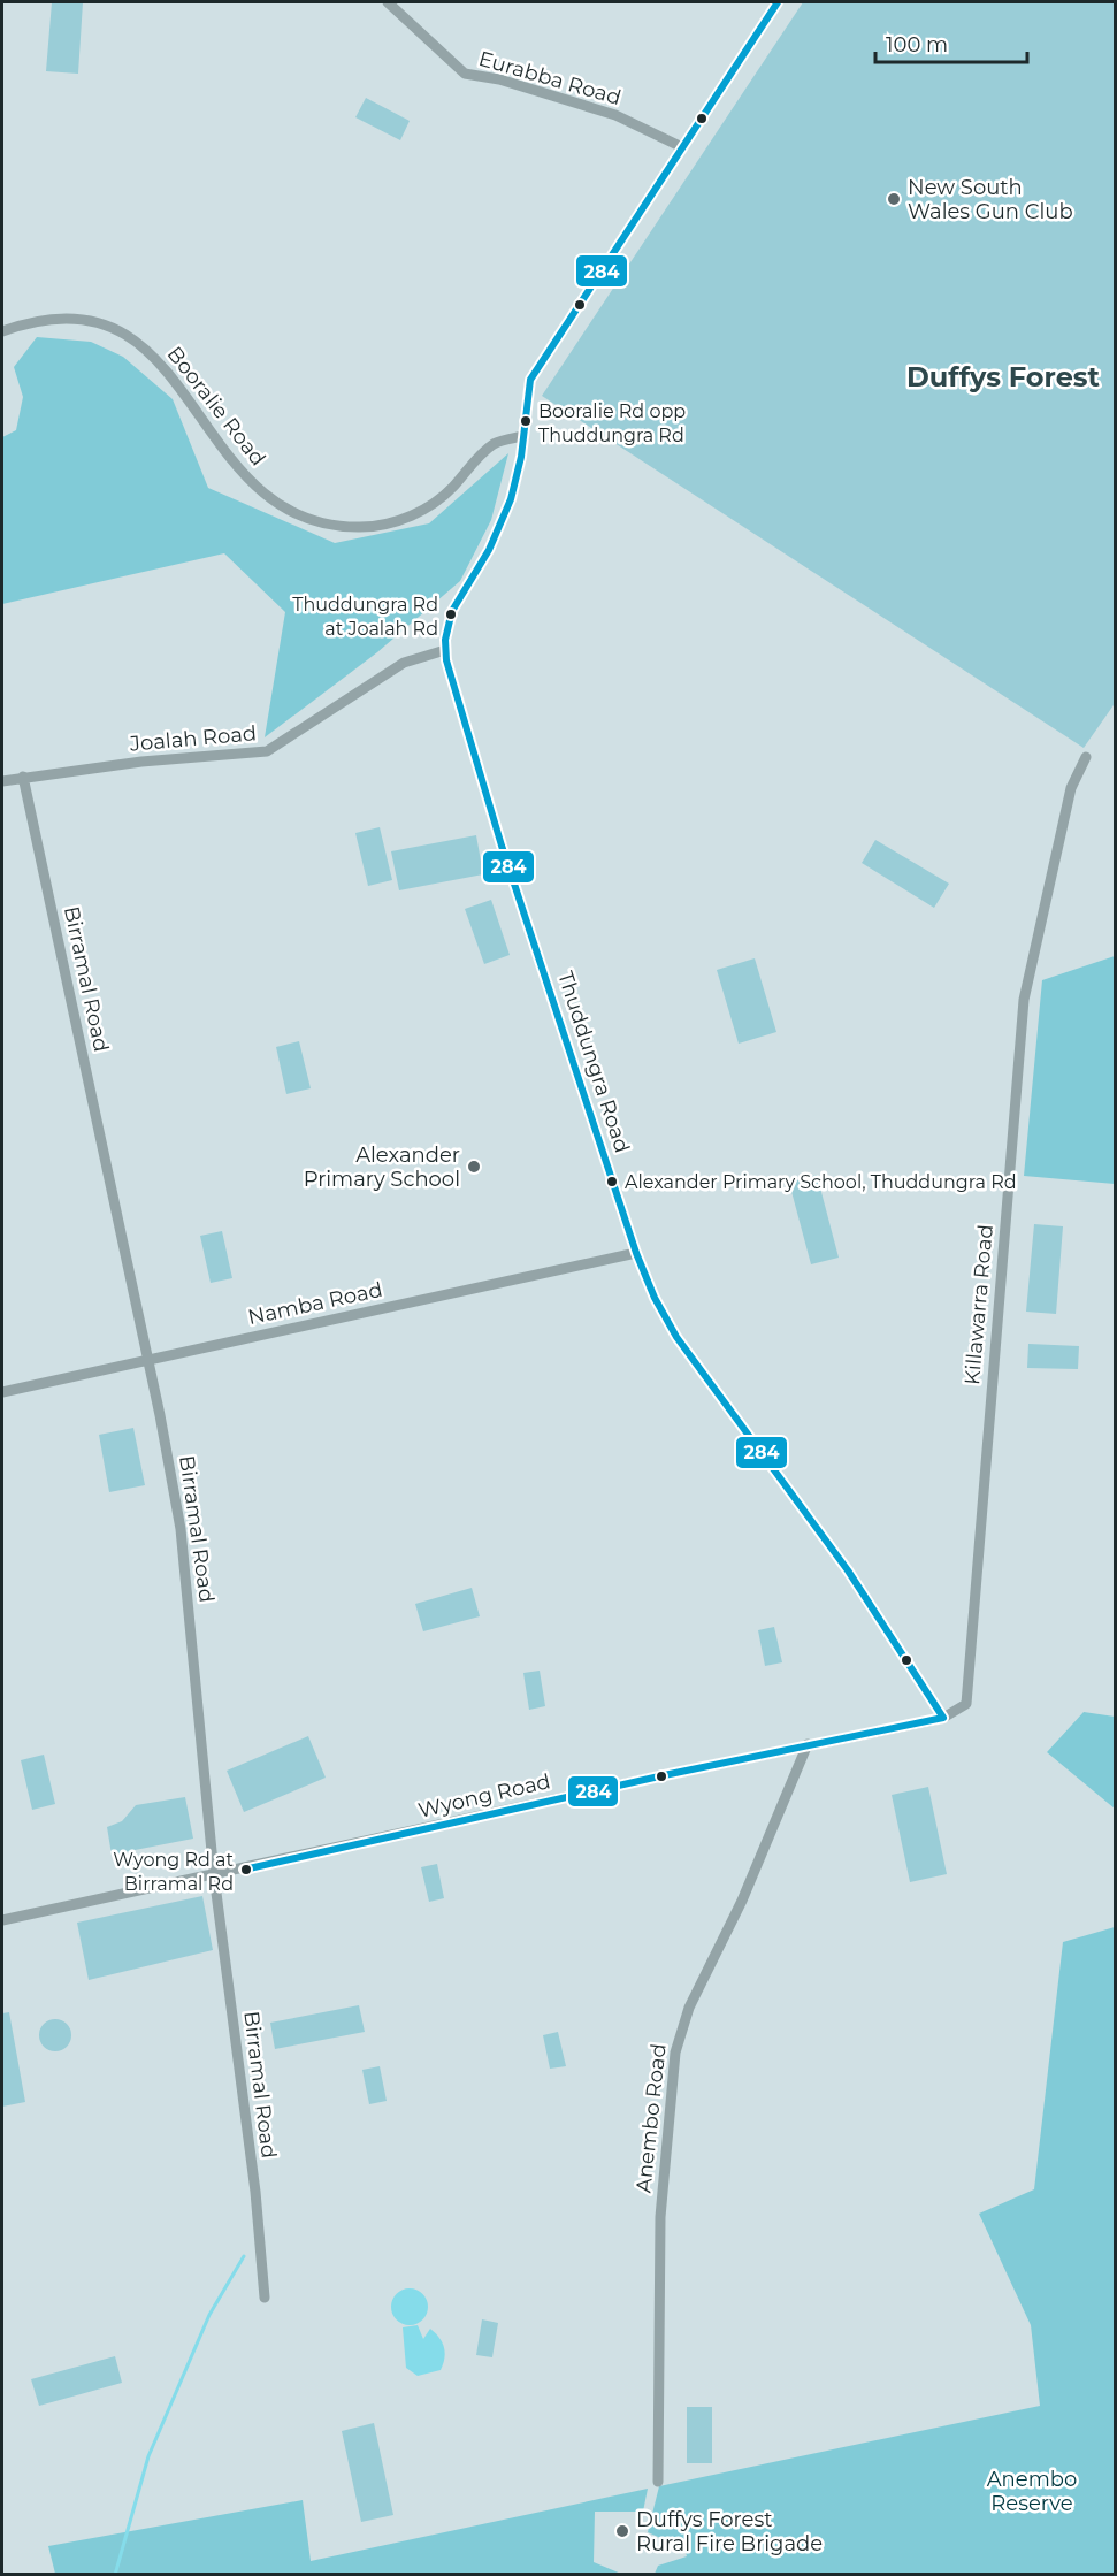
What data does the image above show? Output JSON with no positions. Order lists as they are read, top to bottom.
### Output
{
  "streets": {
    "street": [
      "Eurabba Road",
      "Booralie Road",
      "Joalah Road",
      "Birramal Road",
      "Thuddungra Road",
      "Namba Road",
      "Killawarra Road",
      "Wyong Road",
      "Anembo Road"
    ]
  },
  "crossings": [
    ["Booralie Road", "Thuddungra Road"],
    ["Joalah Road", "Birramal Road"],
    ["Joalah Road", "Thuddungra Road"],
    ["Birramal Road", "Namba Road"],
    ["Birramal Road", "Wyong Road"],
    ["Thuddungra Road", "Namba Road"],
    ["Thuddungra Road", "Wyong Road"],
    ["Killawarra Road", "Wyong Road"],
    ["Wyong Road", "Anembo Road"]
  ],
  "districts": ["Duffys Forest"],
  "parks": ["Anembo Reserve"],
  "places": [
    "New South Wales Gun Club",
    "Booralie Rd opp Thuddungra Rd",
    "Thuddungra Rd at Joalah Rd",
    "Alexander Primary School",
    "Alexander Primary School, Thuddungra Rd",
    "Wyong Rd at Birramal Rd",
    "Duffys Forest Rural Fire Brigade"
  ],
  "lines": ["transit line 284"],
  "scale_bar": "100 m"
}
